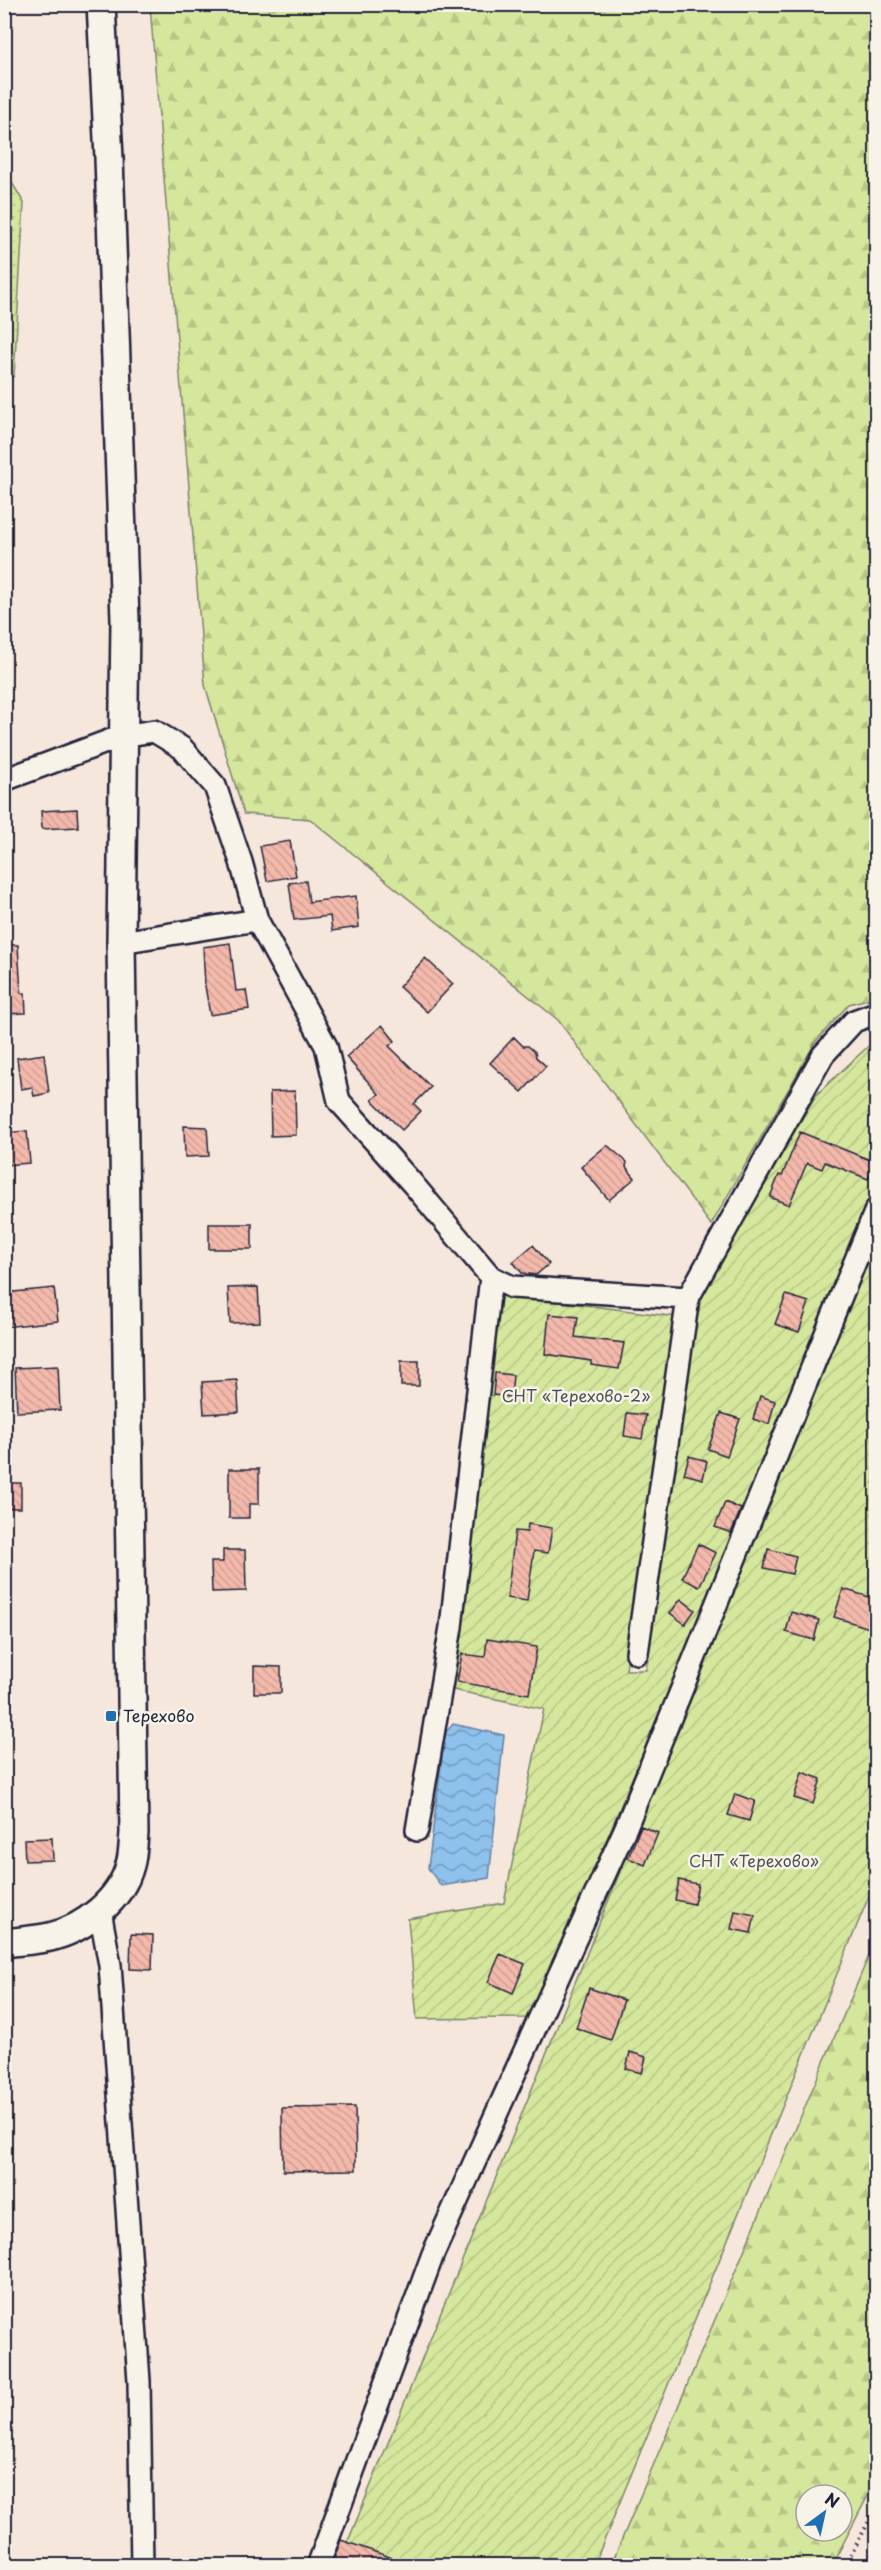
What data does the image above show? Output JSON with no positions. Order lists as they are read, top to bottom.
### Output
{
  "parks": ["СНТ «Терехово-2»", "СНТ «Терехово»"],
  "places": {
    "transit": ["Терехово"]
  },
  "north": "top right"
}
